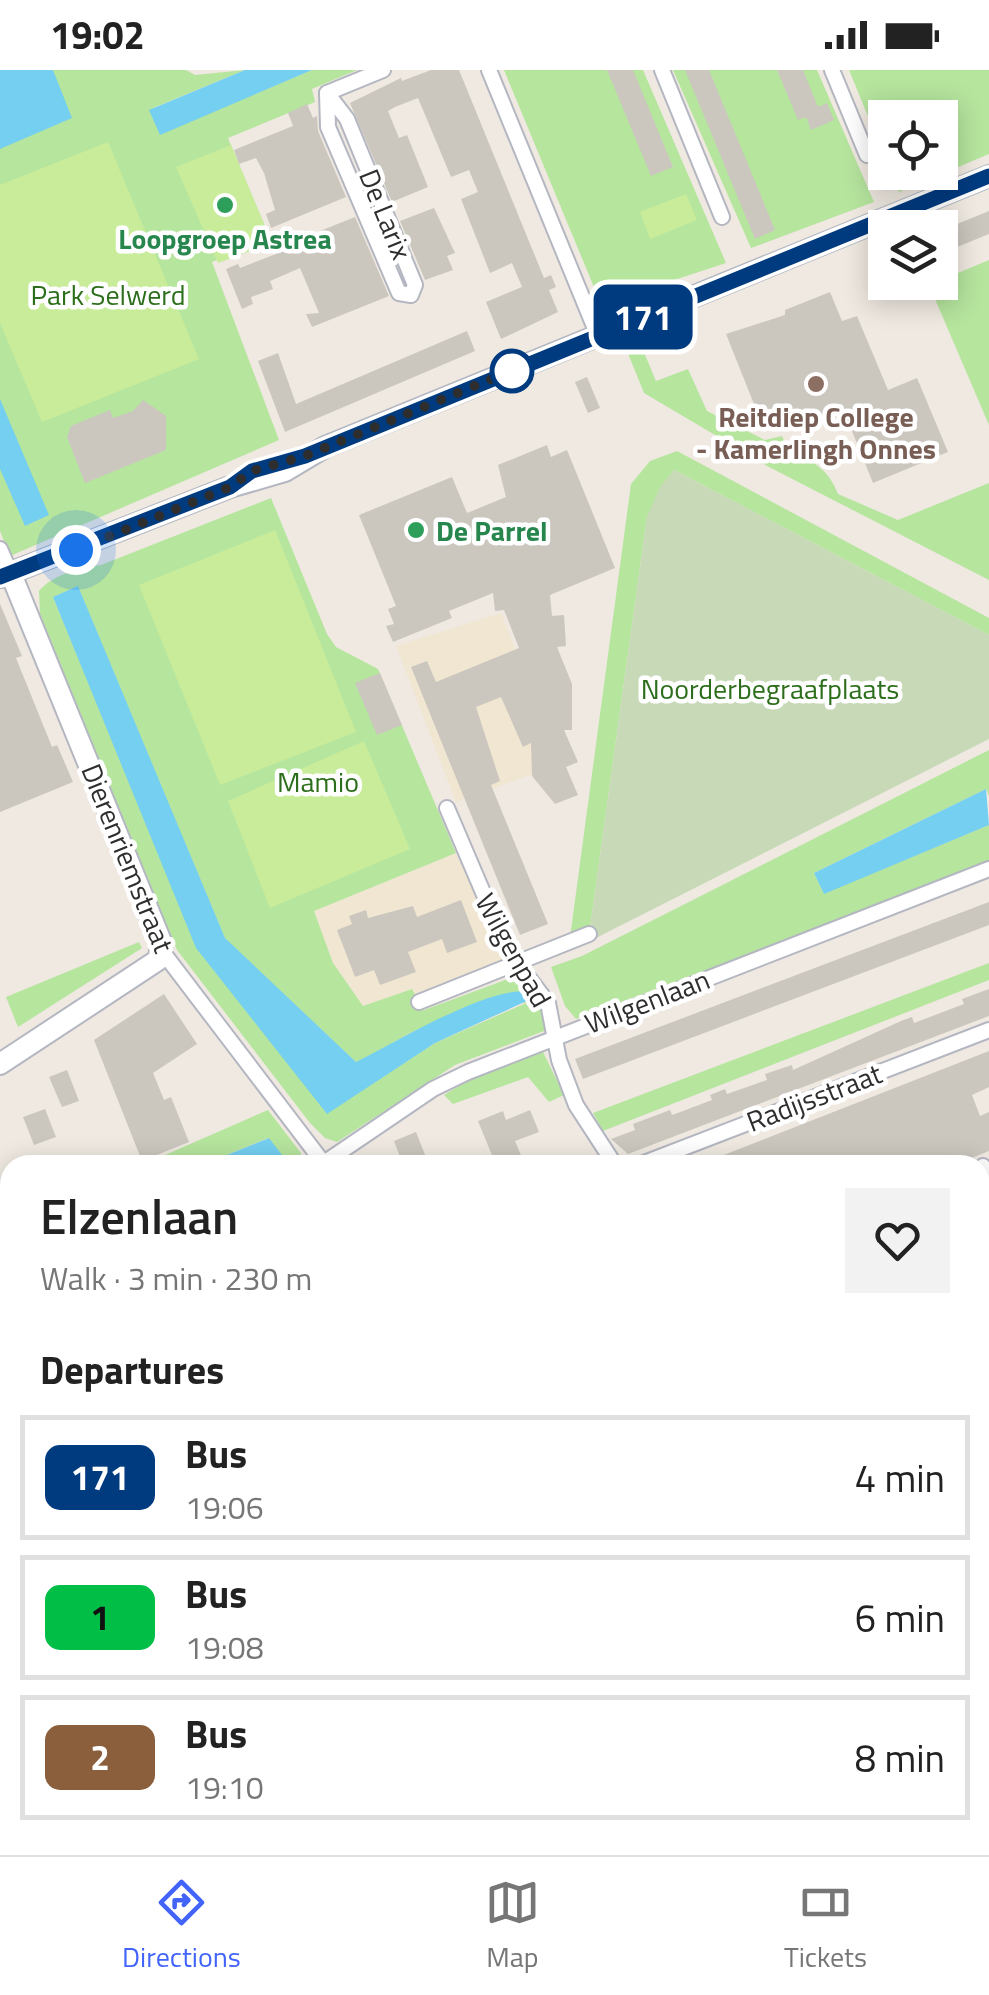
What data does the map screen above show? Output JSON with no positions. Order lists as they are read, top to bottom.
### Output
{
  "streets": {
    "main road": ["Dierenriemstraat"],
    "street": [
      "De Larix",
      "Wilgenpad",
      "Wilgenlaan",
      "Radijsstraat"
    ]
  },
  "crossings": [
    ["Wilgenpad", "Wilgenlaan"]
  ],
  "parks": ["Park Selwerd", "Noorderbegraafplaats", "Mamio"],
  "places": ["Loopgroep Astrea", "Reitdiep College - Kamerlingh Onnes", "De Parrel"],
  "lines": ["bus line 171"],
  "page": {
    "status": "19:02",
    "on_map": "171",
    "heading": [
      ["Elzenlaan", "Walk · 3 min · 230 m"],
      "Departures"
    ],
    "list": [
      {
        "mark": "171",
        "name": "Bus",
        "note": "19:06",
        "value": "4 min"
      },
      {
        "mark": "1",
        "name": "Bus",
        "note": "19:08",
        "value": "6 min"
      },
      {
        "mark": "2",
        "name": "Bus",
        "note": "19:10",
        "value": "8 min"
      }
    ],
    "tabs": ["Directions", "Map", "Tickets"]
  }
}
